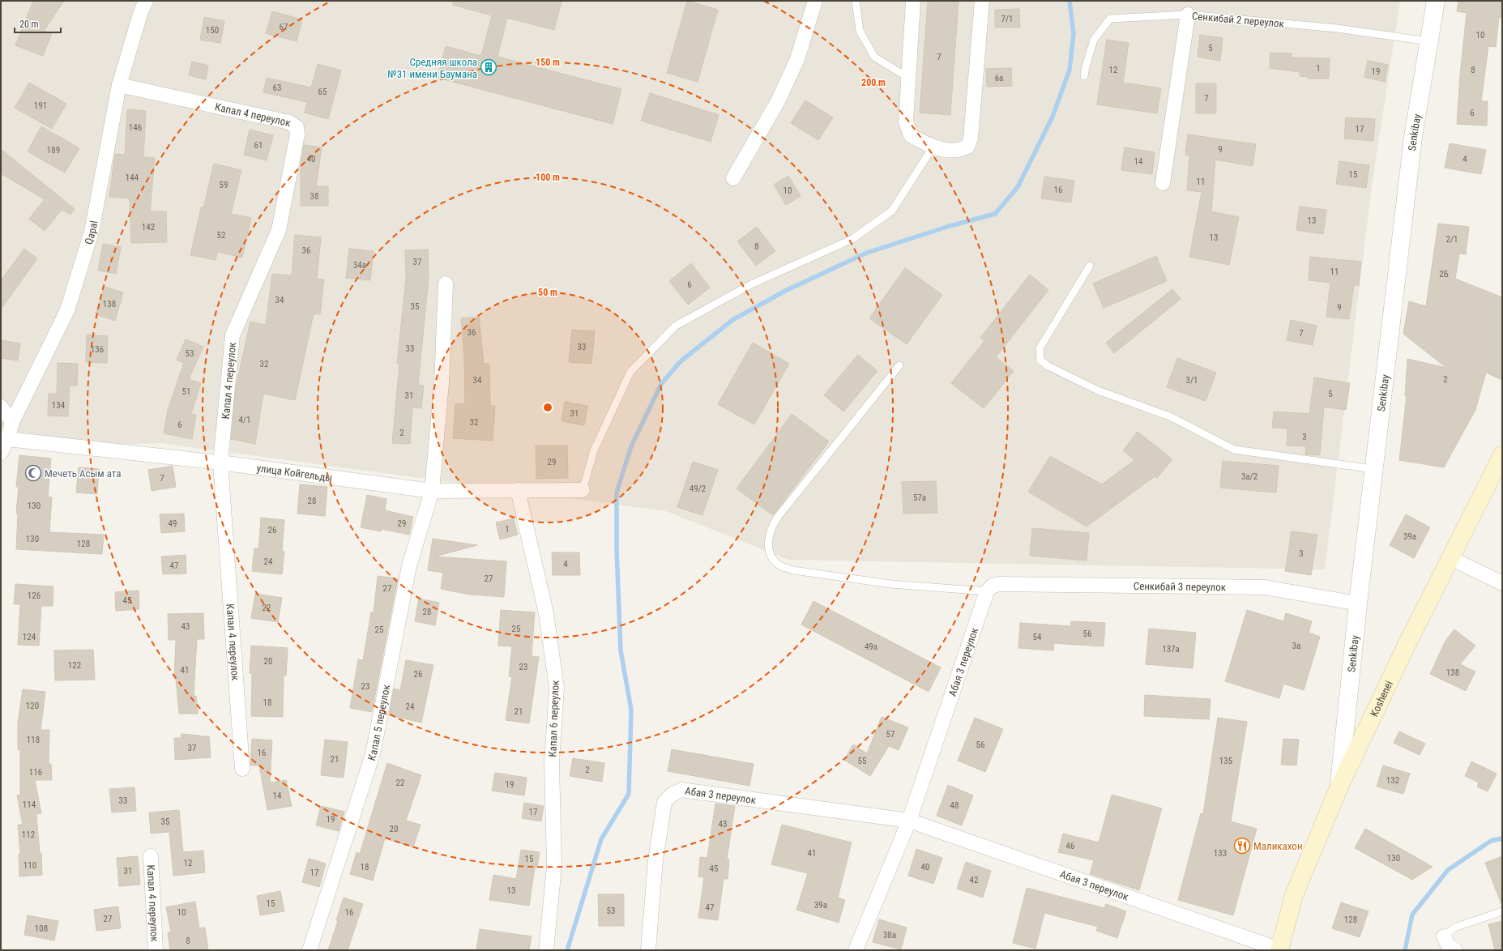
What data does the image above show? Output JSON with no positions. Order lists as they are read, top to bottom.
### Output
{
  "streets": {
    "main road": ["Koshenei"],
    "street": [
      "Капал 4 переулок",
      "Senkibay",
      "Qapal",
      "улица Койгельды",
      "Сенкибай 3 переулок",
      "Абая 3 переулок",
      "Капал 6 переулок",
      "Капал 5 переулок"
    ],
    "lane": ["Сенкибай 2 переулок"]
  },
  "crossings": [
    ["Сенкибай 2 переулок", "Senkibay"],
    ["Капал 4 переулок", "Qapal"],
    ["Капал 4 переулок", "улица Койгельды"],
    ["Senkibay", "Сенкибай 3 переулок"],
    ["Senkibay", "Koshenei"],
    ["Qapal", "улица Койгельды"],
    ["улица Койгельды", "Капал 6 переулок"],
    ["улица Койгельды", "Капал 5 переулок"],
    ["Сенкибай 3 переулок", "Абая 3 переулок"],
    ["Абая 3 переулок", "Koshenei"]
  ],
  "places": {
    "building": ["Средняя школа №31 имени Баумана"],
    "mosque": ["Мечеть Асым ата"],
    "restaurant": ["Маликахон"]
  },
  "house_numbers": [
    "7/1",
    "67",
    "150",
    "10",
    "5",
    "7",
    "1",
    "12",
    "8",
    "19",
    "6а",
    "63",
    "65",
    "7",
    "191",
    "6",
    "146",
    "17",
    "61",
    "9",
    "189",
    "40",
    "4",
    "14",
    "15",
    "144",
    "11",
    "59",
    "16",
    "10",
    "38",
    "13",
    "142",
    "52",
    "13",
    "2/1",
    "8",
    "36",
    "37",
    "34а",
    "11",
    "2Б",
    "6",
    "34",
    "138",
    "35",
    "9",
    "36",
    "7",
    "33",
    "33",
    "136",
    "53",
    "32",
    "2",
    "34",
    "3/1",
    "51",
    "5",
    "31",
    "134",
    "31",
    "4/1",
    "32",
    "6",
    "2",
    "3",
    "29",
    "3а/2",
    "7",
    "49/2",
    "57а",
    "28",
    "130",
    "49",
    "29",
    "1",
    "26",
    "39а",
    "130",
    "128",
    "3",
    "24",
    "4",
    "47",
    "27",
    "27",
    "126",
    "45",
    "22",
    "28",
    "43",
    "25",
    "25",
    "56",
    "124",
    "54",
    "3а",
    "49а",
    "137а",
    "20",
    "122",
    "23",
    "41",
    "138",
    "26",
    "23",
    "18",
    "120",
    "24",
    "21",
    "57",
    "118",
    "56",
    "37",
    "16",
    "21",
    "55",
    "135",
    "2",
    "116",
    "132",
    "22",
    "19",
    "14",
    "33",
    "114",
    "48",
    "17",
    "19",
    "35",
    "43",
    "20",
    "112",
    "46",
    "41",
    "133",
    "130",
    "15",
    "12",
    "110",
    "18",
    "40",
    "45",
    "31",
    "17",
    "42",
    "13",
    "15",
    "39а",
    "47",
    "53",
    "10",
    "16",
    "27",
    "128",
    "108",
    "38а",
    "8"
  ],
  "scale_bar": "20 m",
  "rings": [
    "150 m",
    "200 m",
    "100 m",
    "50 m"
  ]
}
